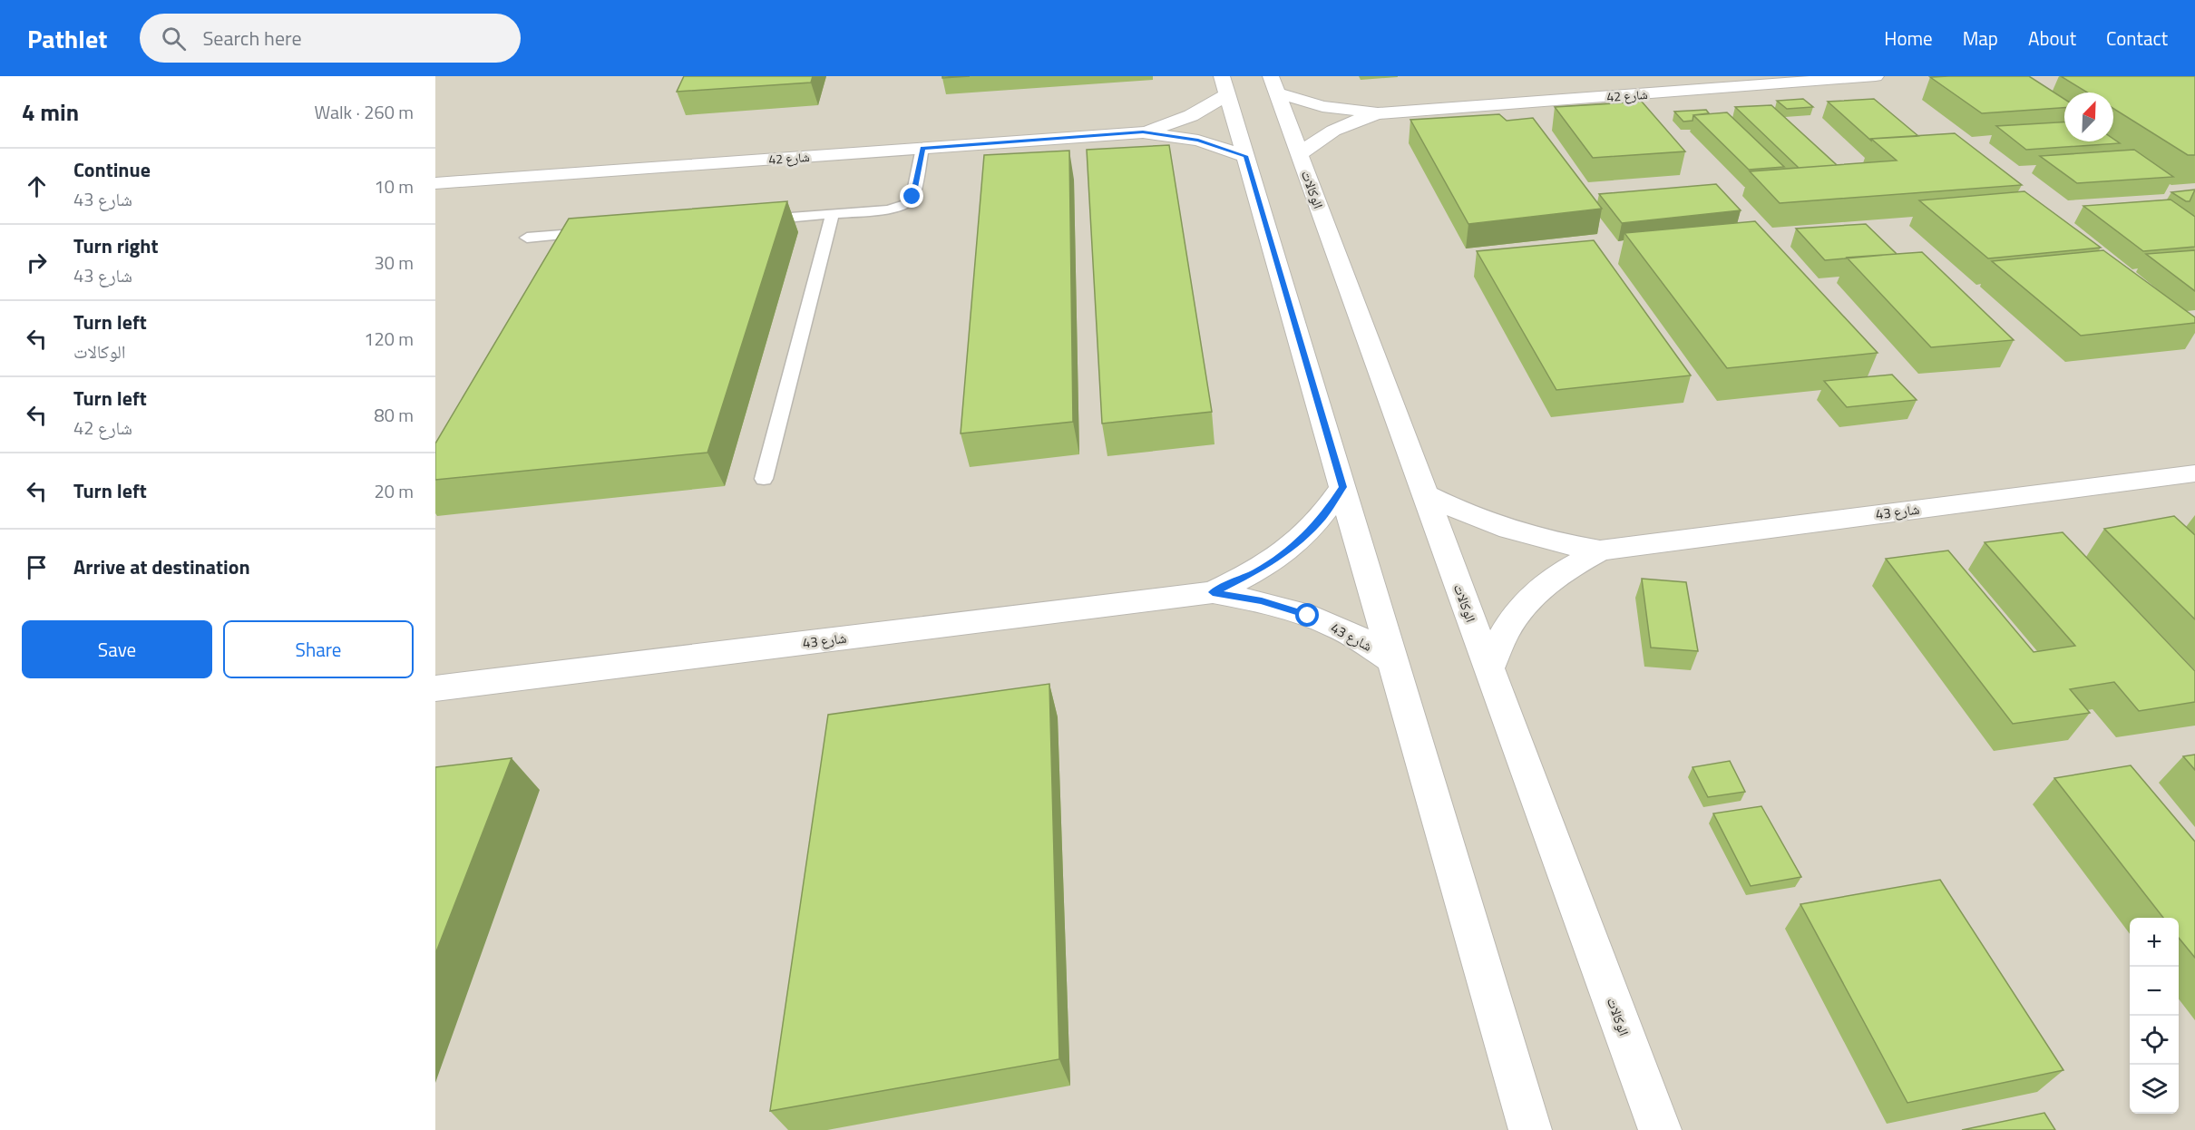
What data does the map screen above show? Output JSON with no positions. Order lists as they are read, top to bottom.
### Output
{
  "streets": {
    "street": ["شارع 42", "الوكالات", "شارع 43"]
  },
  "crossings": [
    ["شارع 42", "الوكالات"],
    ["الوكالات", "شارع 43"]
  ],
  "north": "top right",
  "page": {
    "header": "Pathlet",
    "search": "Search here",
    "nav": [
      "Home",
      "Map",
      "About",
      "Contact"
    ],
    "heading": ["4 min", "Walk · 260 m"],
    "list": [
      ["Continue", "شارع 43", "10 m"],
      ["Turn right", "شارع 43", "30 m"],
      ["Turn left", "الوكالات", "120 m"],
      ["Turn left", "شارع 42", "80 m"],
      ["Turn left", "20 m"],
      "Arrive at destination"
    ],
    "buttons": ["Save", "Share"],
    "map_buttons": ["+", "−"]
  }
}
